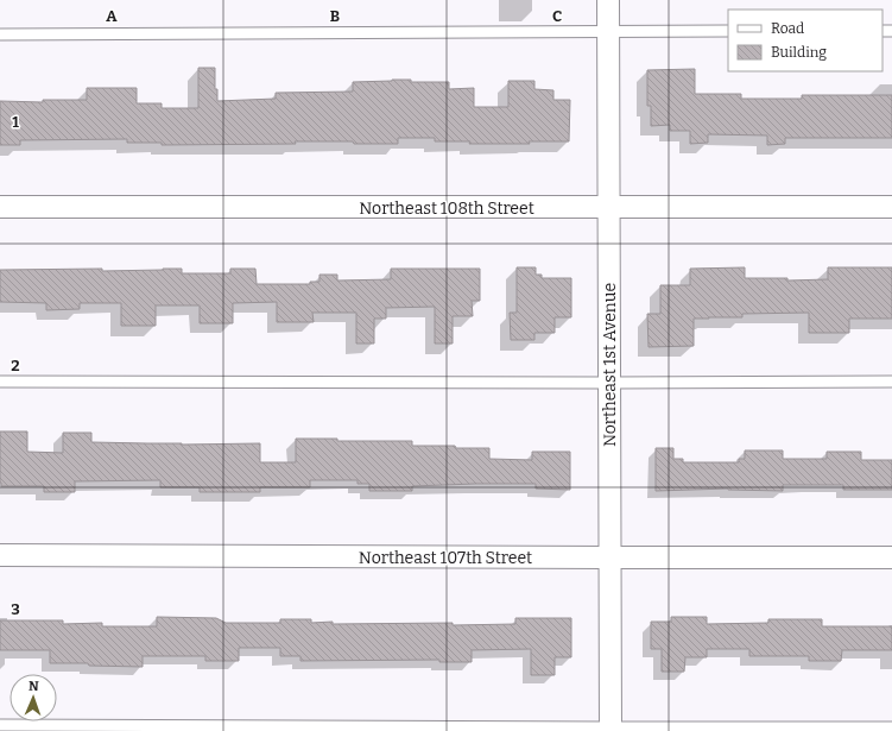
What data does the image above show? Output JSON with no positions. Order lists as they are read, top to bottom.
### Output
{
  "streets": {
    "street": ["Northeast 108th Street", "Northeast 1st Avenue", "Northeast 107th Street"]
  },
  "crossings": [
    ["Northeast 108th Street", "Northeast 1st Avenue"],
    ["Northeast 1st Avenue", "Northeast 107th Street"]
  ],
  "legend": ["Road", "Building"],
  "north": "top",
  "grid": {
    "columns": ["A", "B", "C"],
    "rows": ["1", "2", "3"]
  }
}
